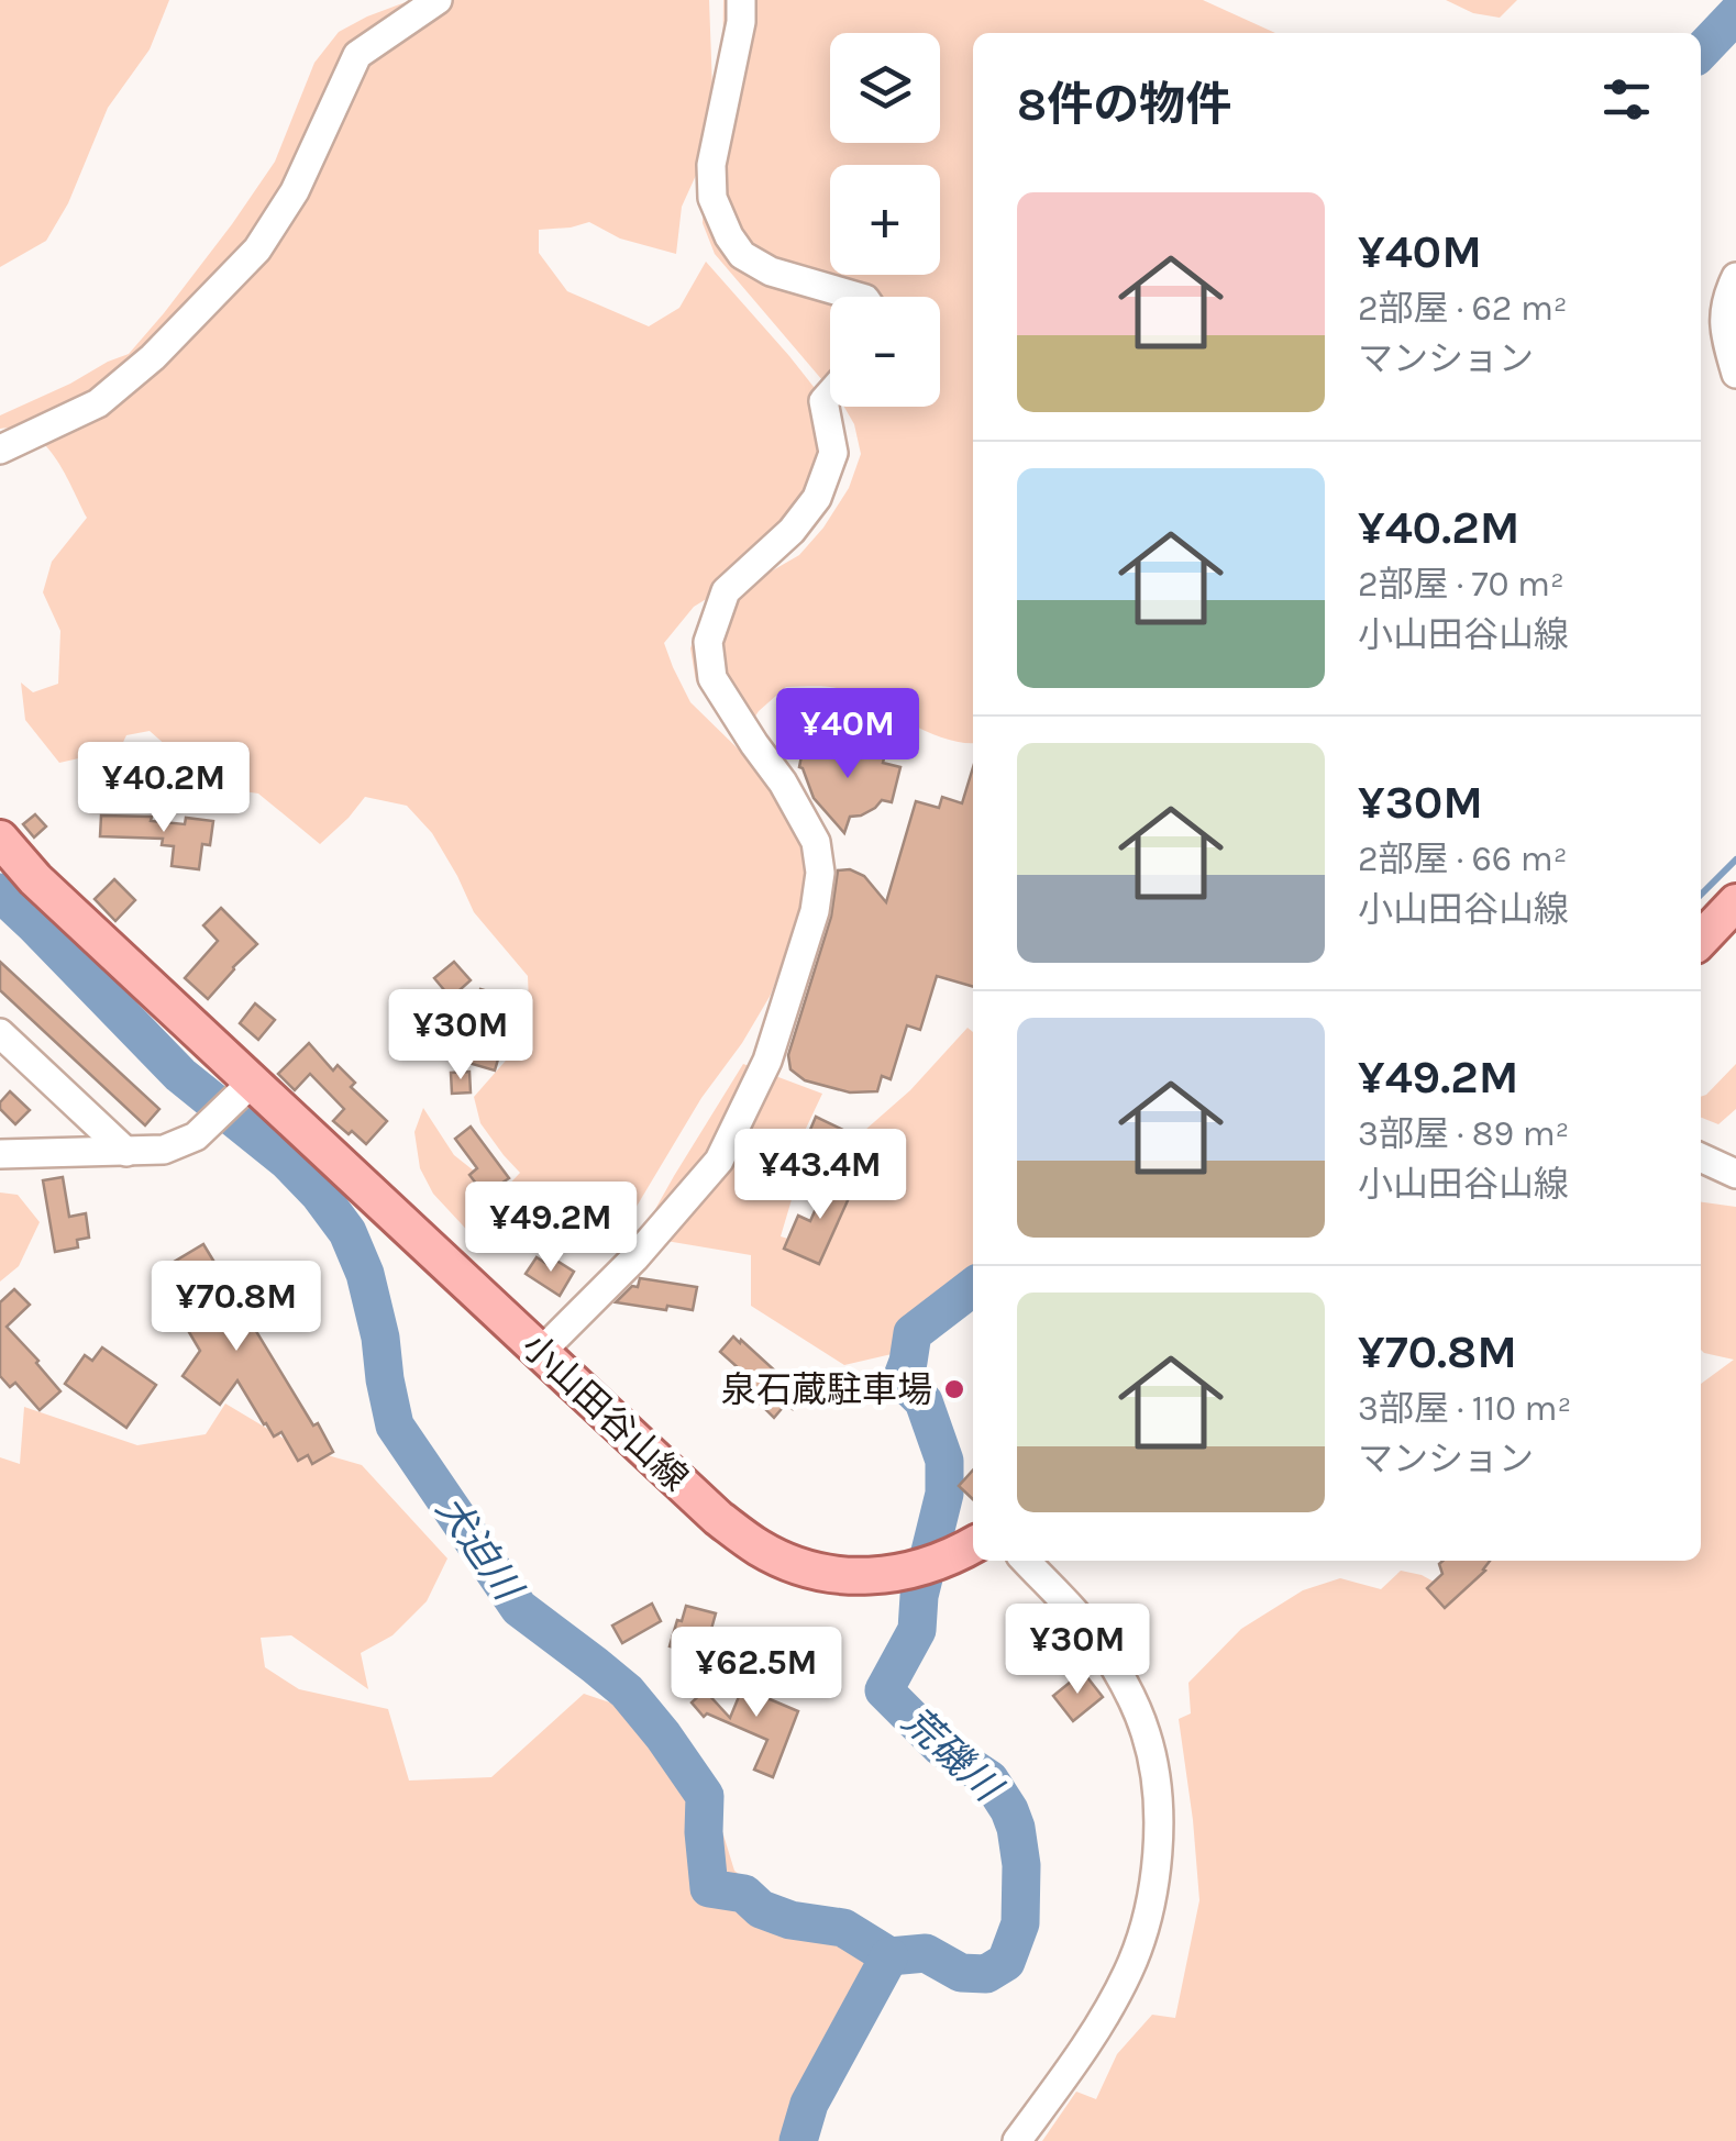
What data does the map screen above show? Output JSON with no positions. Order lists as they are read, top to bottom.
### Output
{
  "streets": {
    "main road": ["小山田谷山線"]
  },
  "water": ["犬迫川", "荒磯川"],
  "places": ["泉石蔵駐車場"],
  "page": {
    "map_buttons": ["+", "−"],
    "heading": "8件の物件",
    "list": [
      {
        "name": "¥40M",
        "note": "2部屋 · 62 m² · マンション"
      },
      {
        "name": "¥40.2M",
        "note": "2部屋 · 70 m² · 小山田谷山線"
      },
      {
        "name": "¥30M",
        "note": "2部屋 · 66 m² · 小山田谷山線"
      },
      {
        "name": "¥49.2M",
        "note": "3部屋 · 89 m² · 小山田谷山線"
      },
      {
        "name": "¥70.8M",
        "note": "3部屋 · 110 m² · マンション"
      }
    ],
    "price": [
      "¥40M",
      "¥40.2M",
      "¥30M",
      "¥43.4M",
      "¥49.2M",
      "¥70.8M",
      "¥30M",
      "¥62.5M"
    ]
  }
}
